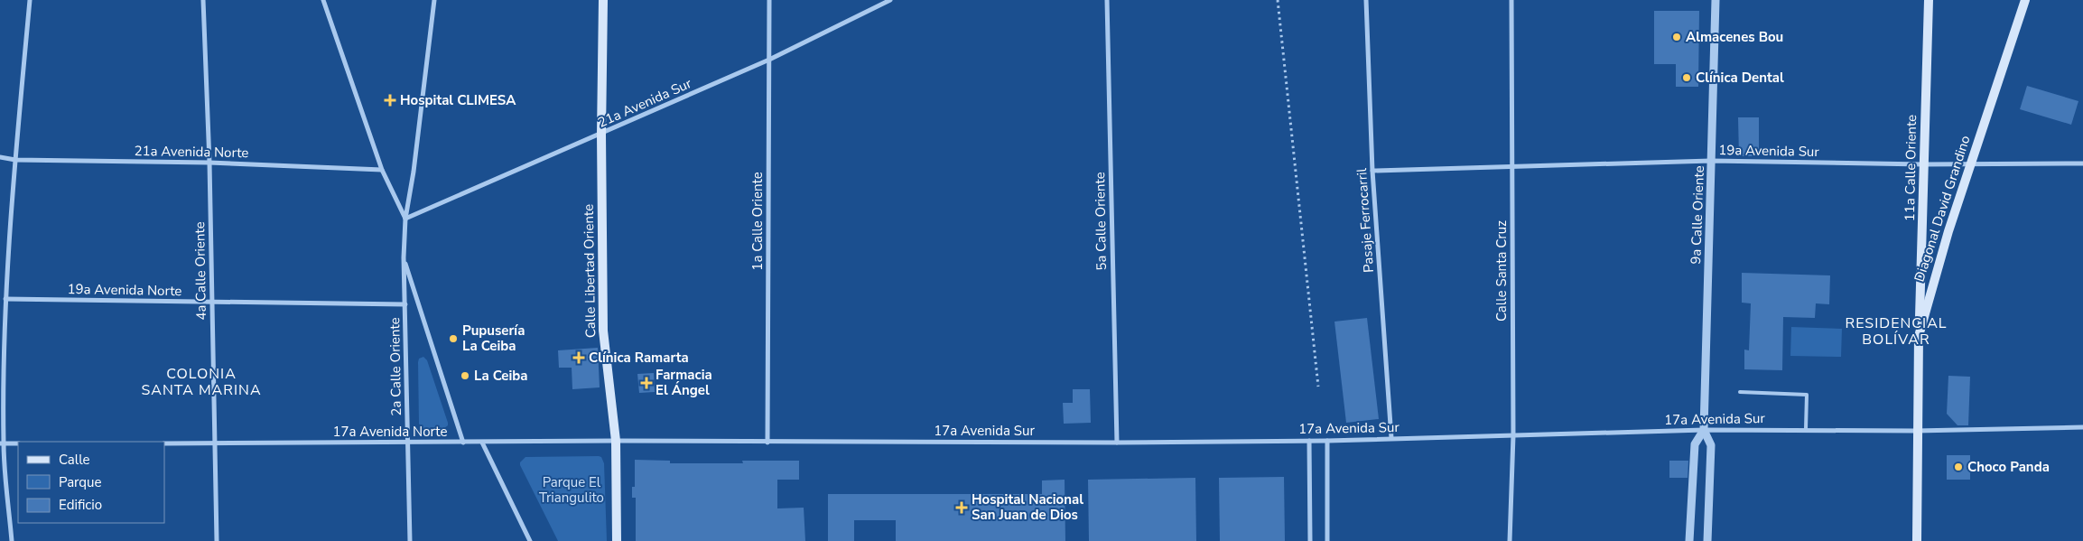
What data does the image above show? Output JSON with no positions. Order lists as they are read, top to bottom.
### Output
{
  "streets": {
    "main road": ["11a Calle Oriente", "Diagonal David Grandino", "Calle Libertad Oriente"],
    "street": [
      "21a Avenida Sur",
      "19a Avenida Sur",
      "21a Avenida Norte",
      "9a Calle Oriente",
      "Pasaje Ferrocarril",
      "1a Calle Oriente",
      "5a Calle Oriente",
      "4a Calle Oriente",
      "Calle Santa Cruz",
      "19a Avenida Norte",
      "2a Calle Oriente",
      "17a Avenida Sur",
      "17a Avenida Norte"
    ]
  },
  "crossings": [
    ["21a Avenida Sur", "1a Calle Oriente"],
    ["21a Avenida Sur", "Calle Libertad Oriente"],
    ["21a Avenida Sur", "2a Calle Oriente"],
    ["19a Avenida Sur", "11a Calle Oriente"],
    ["19a Avenida Sur", "Diagonal David Grandino"],
    ["19a Avenida Sur", "9a Calle Oriente"],
    ["19a Avenida Sur", "Pasaje Ferrocarril"],
    ["19a Avenida Sur", "Calle Santa Cruz"],
    ["21a Avenida Norte", "4a Calle Oriente"],
    ["11a Calle Oriente", "Diagonal David Grandino"],
    ["Diagonal David Grandino", "17a Avenida Sur"],
    ["9a Calle Oriente", "17a Avenida Sur"],
    ["Pasaje Ferrocarril", "17a Avenida Sur"],
    ["1a Calle Oriente", "17a Avenida Sur"],
    ["5a Calle Oriente", "17a Avenida Sur"],
    ["4a Calle Oriente", "19a Avenida Norte"],
    ["4a Calle Oriente", "17a Avenida Norte"],
    ["Calle Libertad Oriente", "17a Avenida Sur"],
    ["Calle Libertad Oriente", "17a Avenida Norte"],
    ["Calle Santa Cruz", "17a Avenida Sur"],
    ["19a Avenida Norte", "2a Calle Oriente"],
    ["2a Calle Oriente", "17a Avenida Norte"],
    ["17a Avenida Sur", "17a Avenida Norte"]
  ],
  "districts": ["RESIDENCIAL BOLÍVAR", "COLONIA SANTA MARINA"],
  "parks": ["Parque El Triangulito"],
  "places": {
    "other": [
      "Almacenes Bou",
      "Clínica Dental",
      "Pupusería La Ceiba",
      "La Ceiba",
      "Choco Panda"
    ],
    "health": [
      "Hospital CLIMESA",
      "Clínica Ramarta",
      "Farmacia El Ángel",
      "Hospital Nacional San Juan de Dios"
    ]
  },
  "legend": ["Calle", "Parque", "Edificio"]
}
